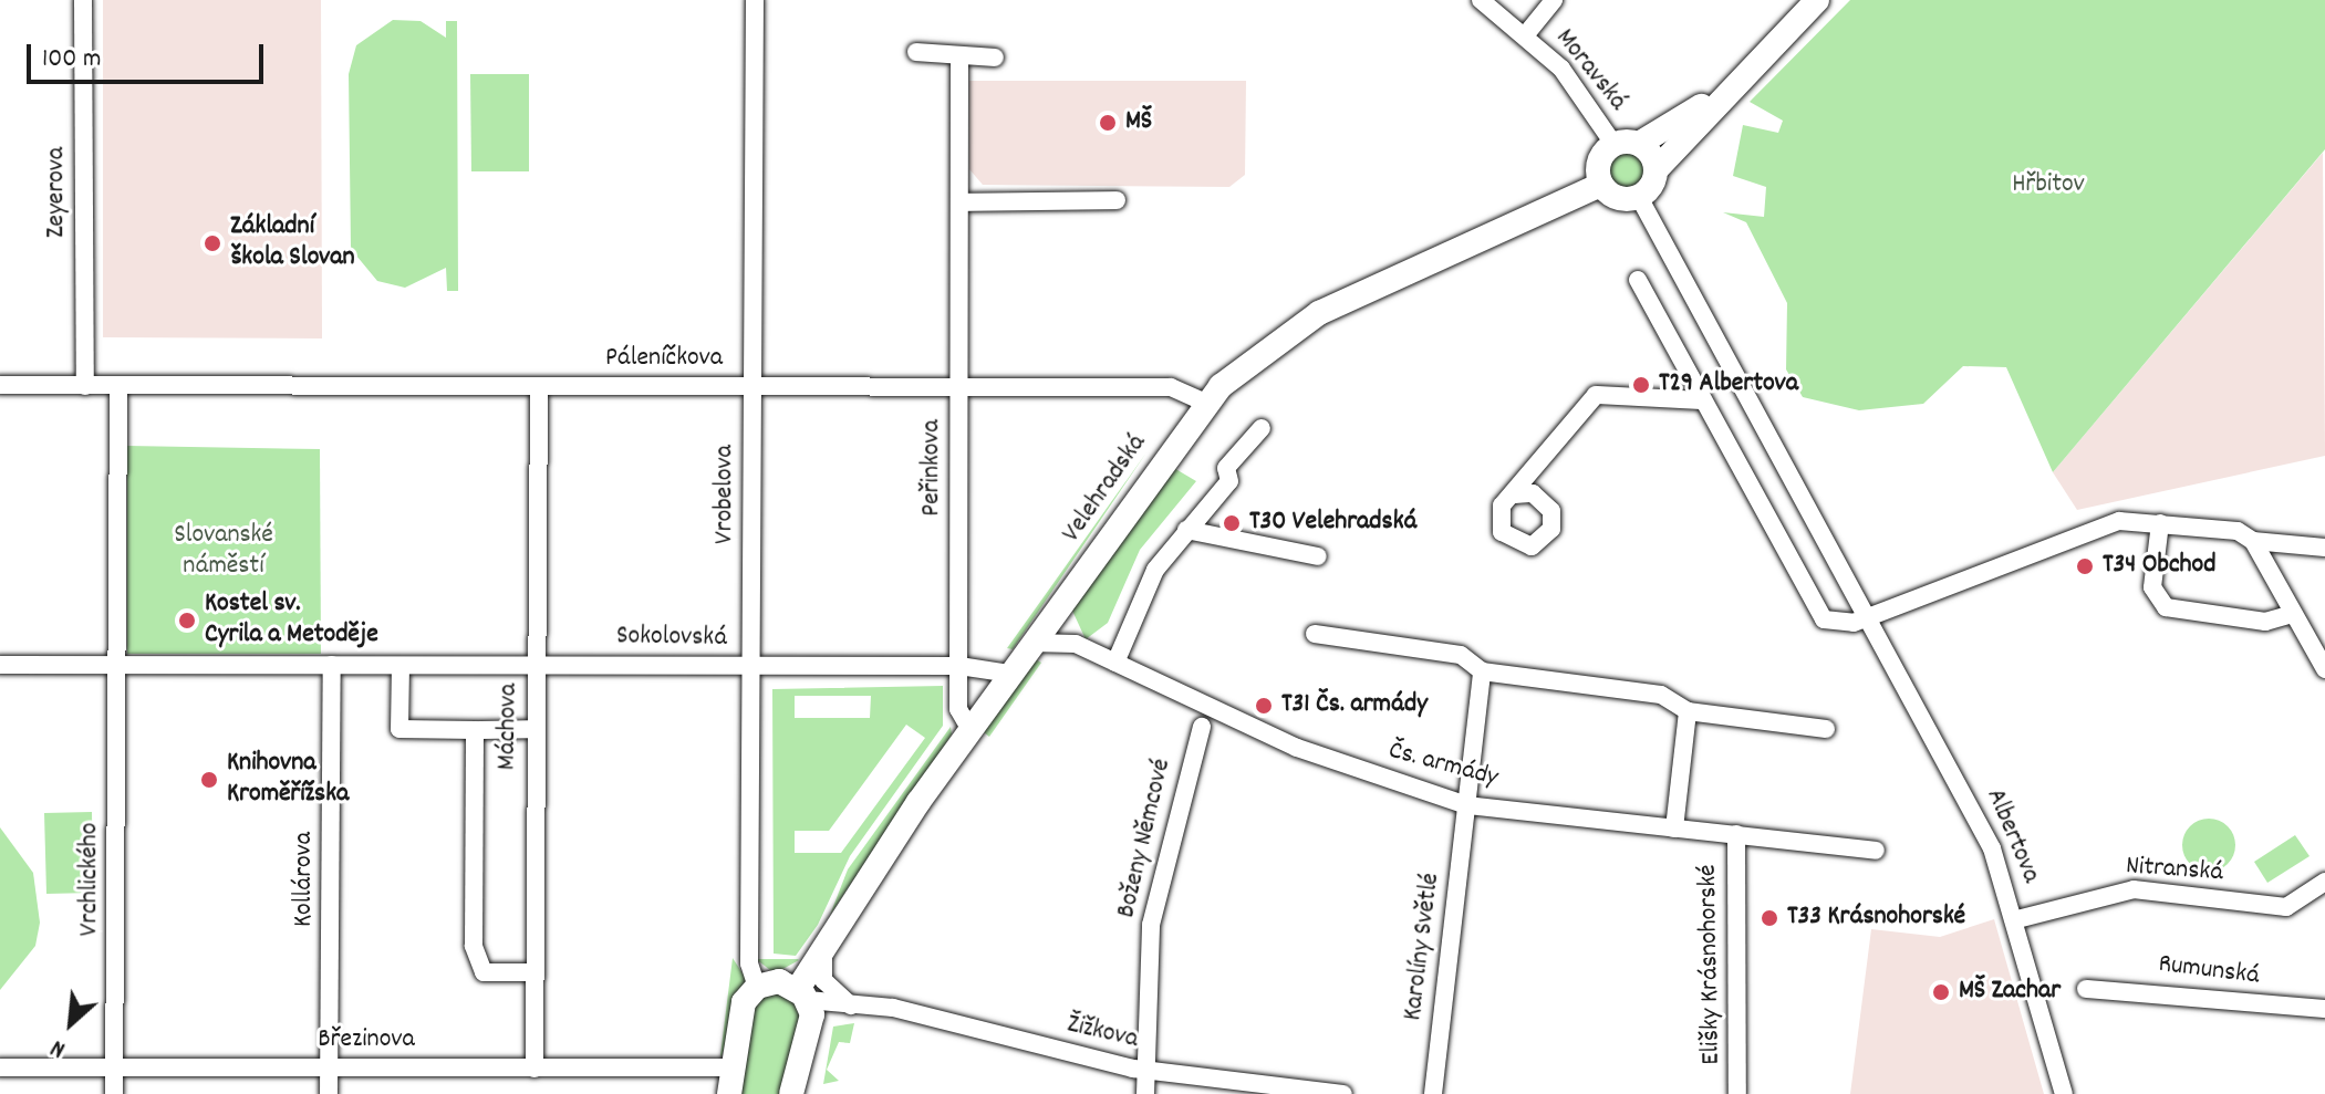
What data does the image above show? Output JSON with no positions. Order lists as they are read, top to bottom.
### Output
{
  "streets": {
    "main road": ["Velehradská"],
    "street": [
      "Moravská",
      "Zeyerova",
      "Páleníčkova",
      "Peřinkova",
      "Vrobelova",
      "Sokolovská",
      "Máchova",
      "Čs. armády",
      "Albertova",
      "Boženy Němcové",
      "Nitranská",
      "Vrchlického",
      "Kollárova",
      "Karolíny Světlé",
      "Elišky Krásnohorské",
      "Rumunská",
      "Žižkova",
      "Březinova"
    ]
  },
  "crossings": [
    ["Moravská", "Velehradská"],
    ["Moravská", "Albertova"],
    ["Zeyerova", "Páleníčkova"],
    ["Páleníčkova", "Peřinkova"],
    ["Páleníčkova", "Velehradská"],
    ["Páleníčkova", "Vrobelova"],
    ["Páleníčkova", "Máchova"],
    ["Peřinkova", "Velehradská"],
    ["Peřinkova", "Sokolovská"],
    ["Velehradská", "Sokolovská"],
    ["Velehradská", "Albertova"],
    ["Velehradská", "Žižkova"],
    ["Vrobelova", "Sokolovská"],
    ["Sokolovská", "Máchova"],
    ["Sokolovská", "Kollárova"],
    ["Máchova", "Březinova"],
    ["Čs. armády", "Karolíny Světlé"],
    ["Čs. armády", "Elišky Krásnohorské"],
    ["Albertova", "Nitranská"],
    ["Boženy Němcové", "Žižkova"],
    ["Vrchlického", "Březinova"],
    ["Kollárova", "Březinova"]
  ],
  "parks": ["Hřbitov", "Slovanské náměstí"],
  "places": [
    "MŠ",
    "Základní škola Slovan",
    "T29 Albertova",
    "T30 Velehradská",
    "T34 Obchod",
    "Kostel sv. Cyrila a Metoděje",
    "T31 Čs. armády",
    "Knihovna Kroměřížska",
    "T33 Krásnohorské",
    "MŠ Zachar"
  ],
  "scale_bar": "100 m",
  "north": "bottom left"
}
